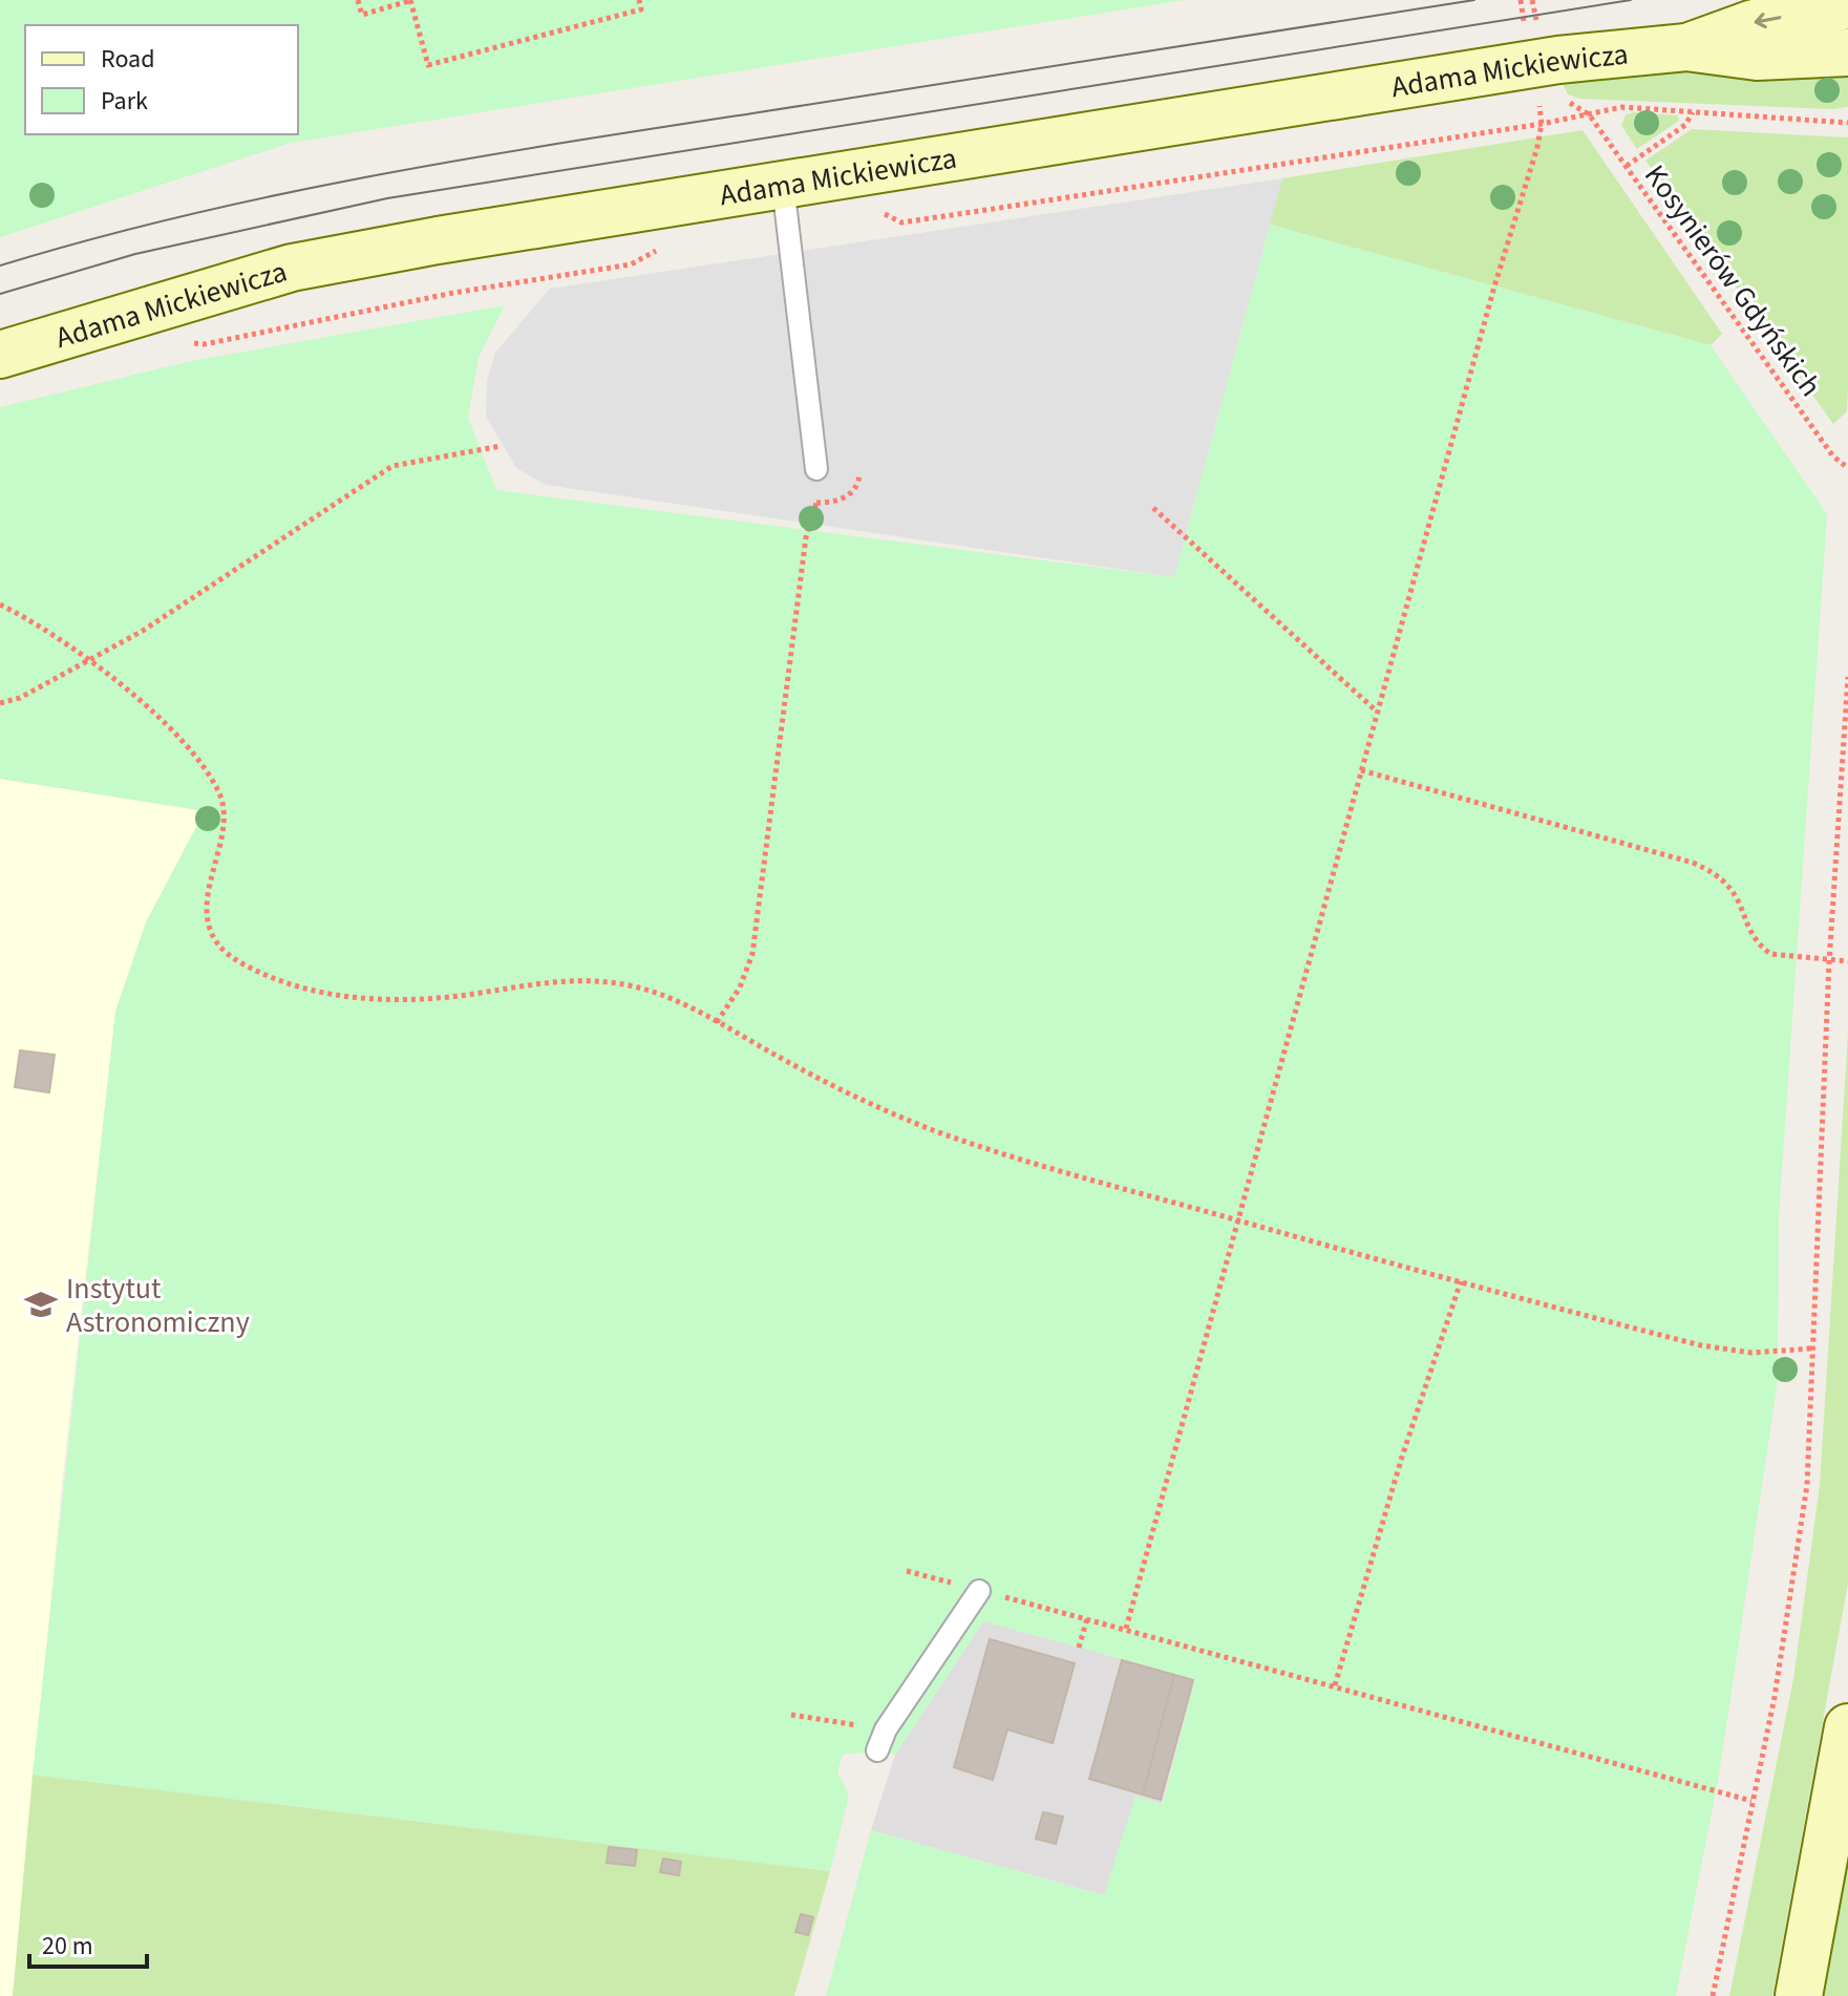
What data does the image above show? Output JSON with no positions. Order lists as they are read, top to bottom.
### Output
{
  "streets": {
    "main road": ["Adama Mickiewicza"],
    "path": ["Kosynierów Gdyńskich"]
  },
  "places": {
    "school or university": ["Instytut Astronomiczny"]
  },
  "legend": ["Road", "Park"],
  "scale_bar": "20 m"
}
